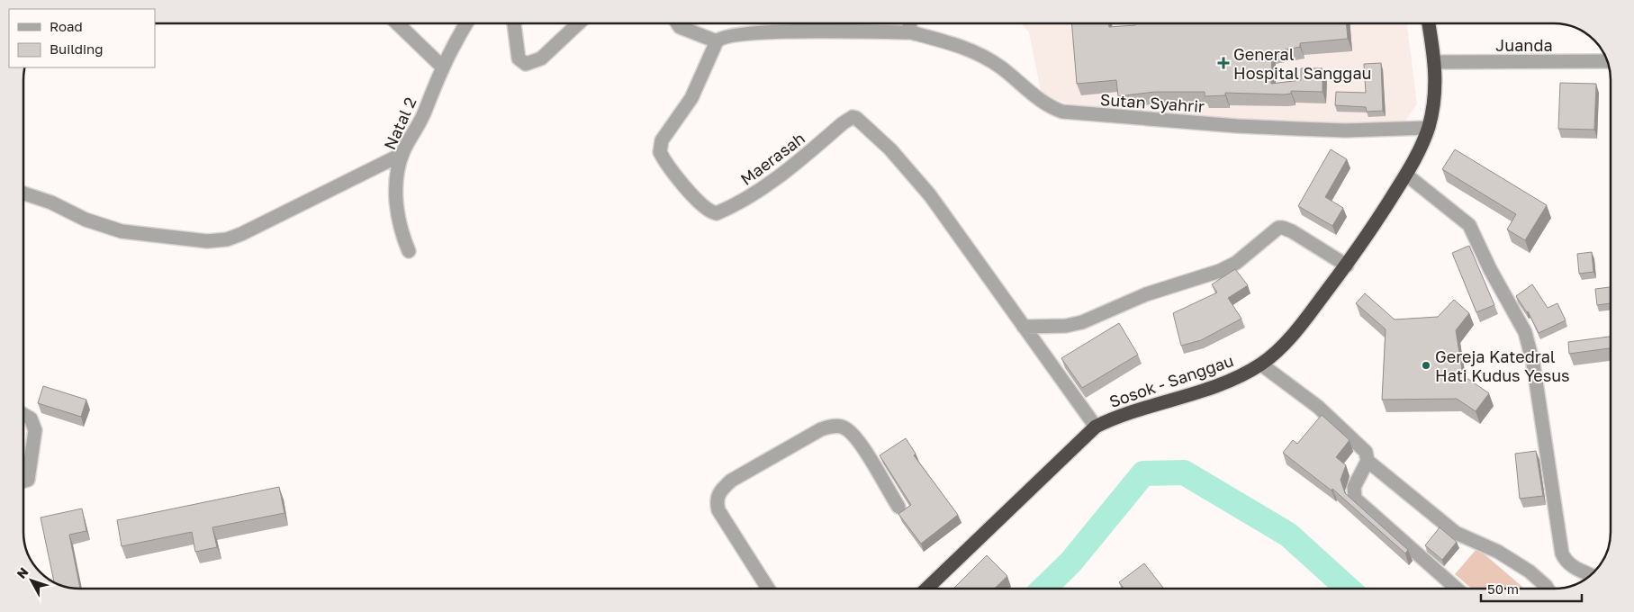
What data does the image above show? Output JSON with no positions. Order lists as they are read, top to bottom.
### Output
{
  "streets": {
    "highway": ["Sosok - Sanggau"],
    "street": [
      "Juanda",
      "Sutan Syahrir",
      "Natal 2",
      "Maerasah"
    ]
  },
  "crossings": [
    ["Juanda", "Sosok - Sanggau"],
    ["Sutan Syahrir", "Sosok - Sanggau"],
    ["Maerasah", "Sosok - Sanggau"]
  ],
  "places": {
    "health": ["General Hospital Sanggau"],
    "other": ["Gereja Katedral Hati Kudus Yesus"]
  },
  "legend": ["Road", "Building"],
  "scale_bar": "50 m",
  "north": "top left"
}
